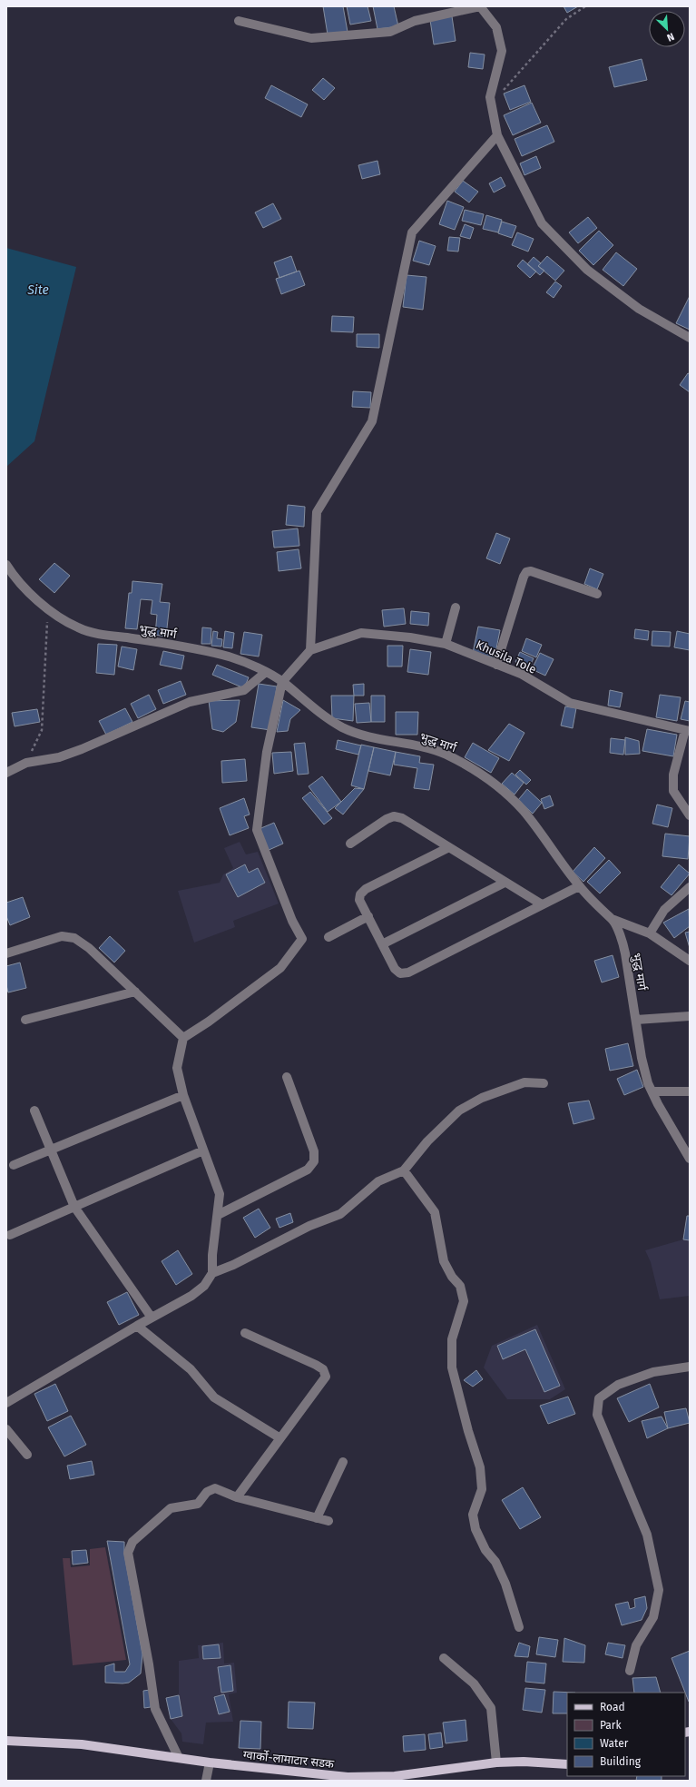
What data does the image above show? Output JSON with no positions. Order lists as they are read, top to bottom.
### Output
{
  "streets": {
    "main road": ["ग्वार्को-लामाटार सडक"],
    "street": ["भुद्ध मार्ग", "Khusila Tole"]
  },
  "water": ["Site"],
  "legend": [
    "Road",
    "Park",
    "Water",
    "Building"
  ],
  "north": "bottom right"
}
